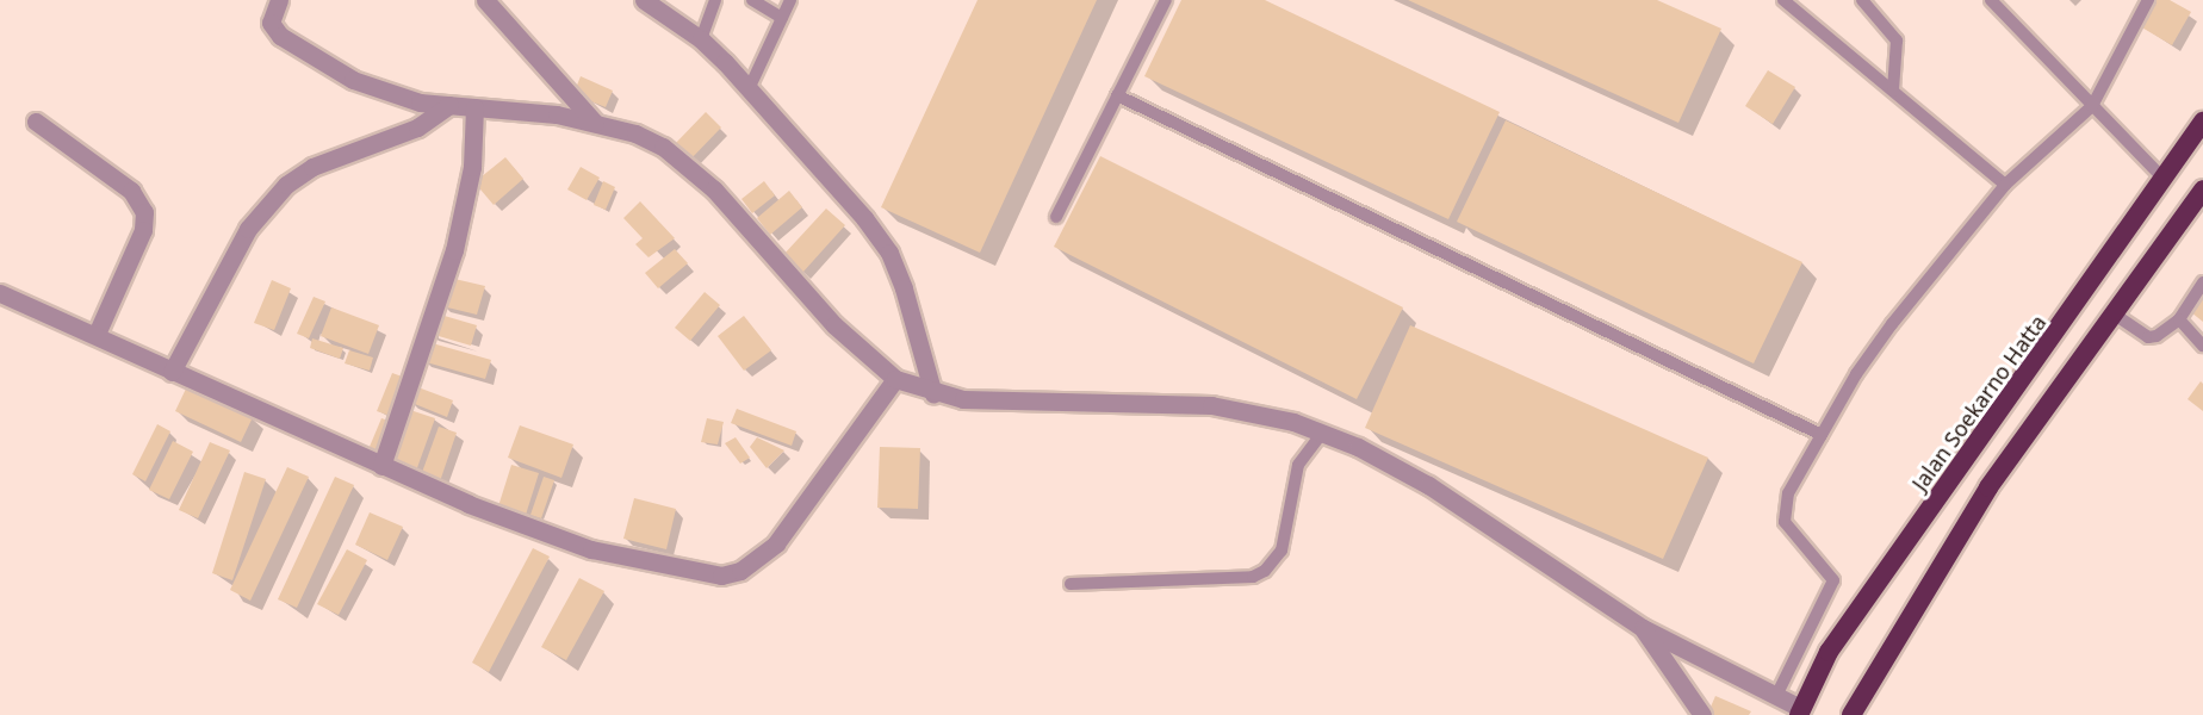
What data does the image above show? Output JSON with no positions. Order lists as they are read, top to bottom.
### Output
{
  "streets": {
    "highway": ["Jalan Soekarno Hatta"]
  }
}
